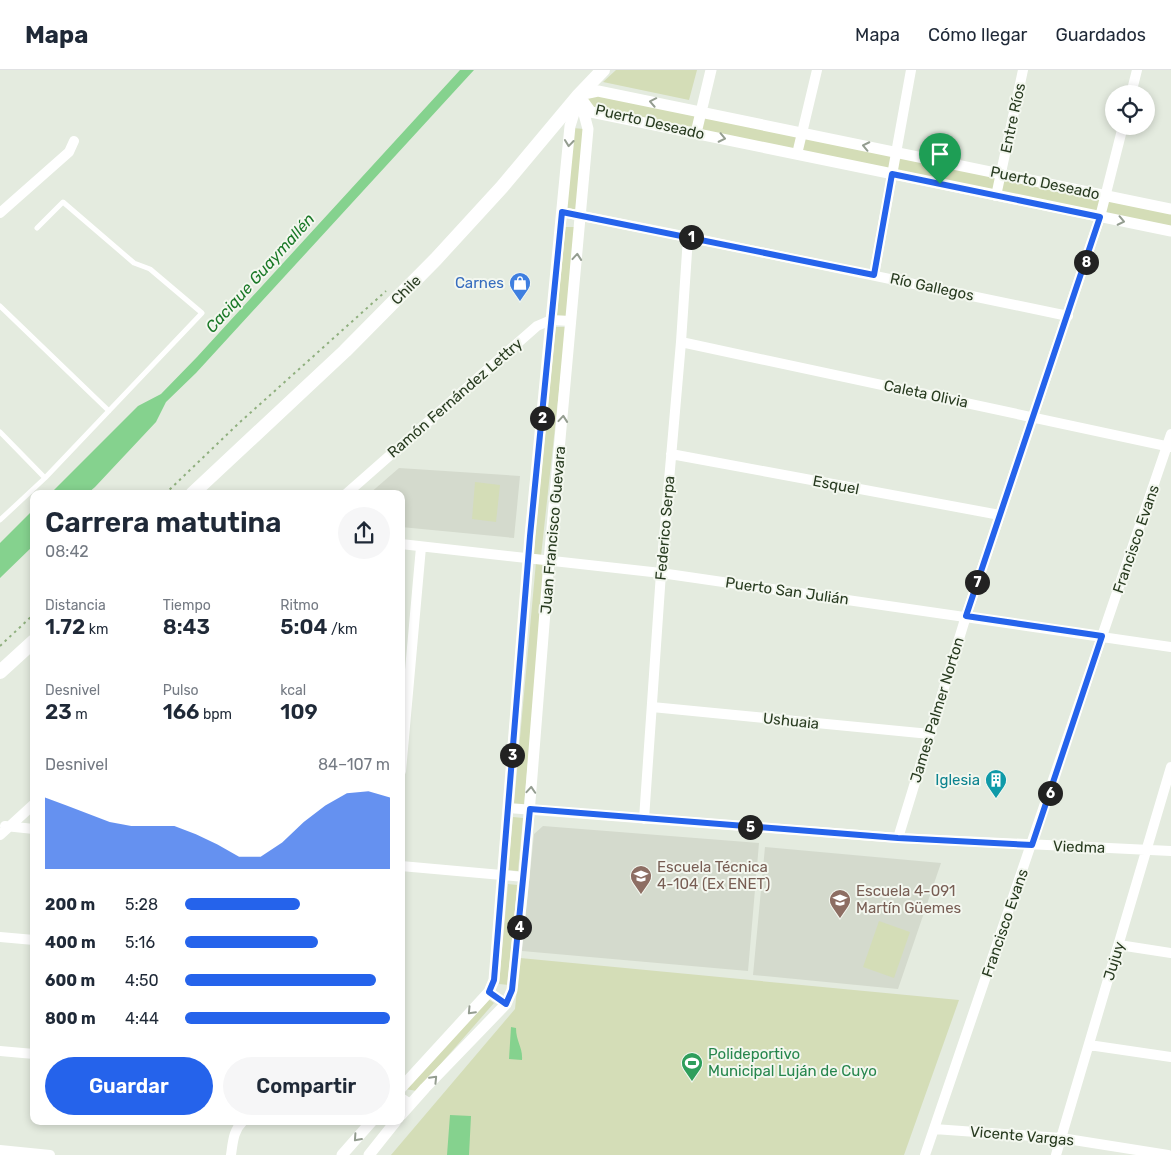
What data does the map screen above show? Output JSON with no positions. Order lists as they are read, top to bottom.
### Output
{
  "streets": {
    "main road": ["Chile"],
    "street": [
      "Entre Ríos",
      "Puerto Deseado",
      "Río Gallegos",
      "Caleta Olivia",
      "Ramón Fernández Lettry",
      "Esquel",
      "Federico Serpa",
      "Juan Francisco Guevara",
      "Francisco Evans",
      "Puerto San Julián",
      "James Palmer Norton",
      "Ushuaia",
      "Viedma",
      "Jujuy",
      "Vicente Vargas"
    ]
  },
  "crossings": [
    ["Entre Ríos", "Puerto Deseado"],
    ["Puerto Deseado", "Chile"],
    ["Puerto Deseado", "Juan Francisco Guevara"],
    ["Puerto Deseado", "James Palmer Norton"],
    ["Río Gallegos", "Federico Serpa"],
    ["Río Gallegos", "Juan Francisco Guevara"],
    ["Río Gallegos", "James Palmer Norton"],
    ["Chile", "Juan Francisco Guevara"],
    ["Caleta Olivia", "Federico Serpa"],
    ["Caleta Olivia", "Francisco Evans"],
    ["Caleta Olivia", "James Palmer Norton"],
    ["Ramón Fernández Lettry", "Juan Francisco Guevara"],
    ["Esquel", "Federico Serpa"],
    ["Esquel", "James Palmer Norton"],
    ["Federico Serpa", "Puerto San Julián"],
    ["Federico Serpa", "Ushuaia"],
    ["Federico Serpa", "Viedma"],
    ["Juan Francisco Guevara", "Puerto San Julián"],
    ["Juan Francisco Guevara", "Viedma"],
    ["Francisco Evans", "Puerto San Julián"],
    ["Francisco Evans", "Viedma"],
    ["Francisco Evans", "Vicente Vargas"],
    ["Puerto San Julián", "James Palmer Norton"],
    ["James Palmer Norton", "Ushuaia"],
    ["James Palmer Norton", "Viedma"],
    ["Viedma", "Jujuy"],
    ["Jujuy", "Vicente Vargas"]
  ],
  "water": ["Cacique Guaymallén"],
  "places": {
    "shop": ["Carnes"],
    "building": ["Iglesia"],
    "school or university": ["Escuela Técnica 4-104 (Ex ENET)", "Escuela 4-091 Martín Güemes"],
    "sports": ["Polideportivo Municipal Luján de Cuyo"]
  },
  "page": {
    "header": "Mapa",
    "nav": ["Mapa", "Cómo llegar", "Guardados"],
    "pins": [
      "1",
      "8",
      "2",
      "7",
      "3",
      "6",
      "5",
      "4"
    ],
    "heading": ["Carrera matutina", "08:42"],
    "stats": [
      ["Distancia", "1.72 km"],
      ["Tiempo", "8:43"],
      ["Ritmo", "5:04 /km"],
      ["Desnivel", "23 m"],
      ["Pulso", "166 bpm"],
      ["kcal", "109"]
    ],
    "chart": ["Desnivel", "84–107 m"],
    "list": [
      {
        "name": "200 m",
        "note": "5:28"
      },
      {
        "name": "400 m",
        "note": "5:16"
      },
      {
        "name": "600 m",
        "note": "4:50"
      },
      {
        "name": "800 m",
        "note": "4:44"
      }
    ],
    "buttons": ["Guardar", "Compartir"]
  }
}
